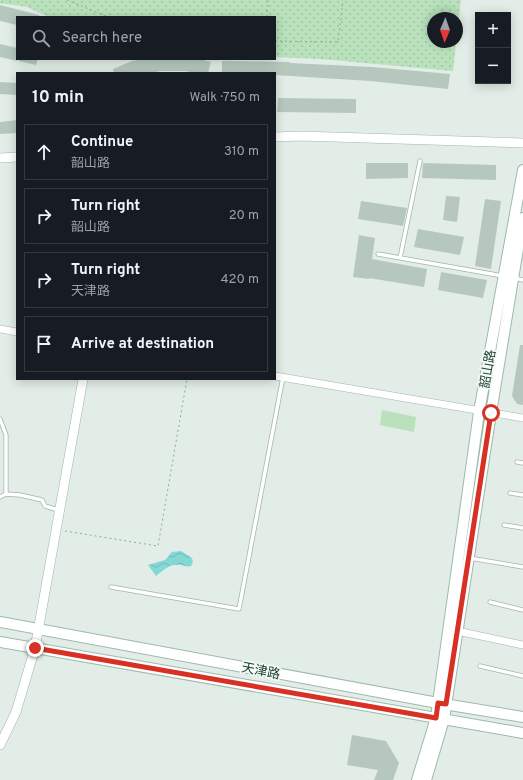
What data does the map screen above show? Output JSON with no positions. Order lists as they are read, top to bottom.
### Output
{
  "streets": {
    "main road": ["韶山路", "天津路"]
  },
  "crossings": [
    ["韶山路", "天津路"]
  ],
  "north": "bottom",
  "page": {
    "map_buttons": ["+", "−"],
    "search": "Search here",
    "heading": ["10 min", "Walk · 750 m"],
    "list": [
      ["Continue", "韶山路", "310 m"],
      ["Turn right", "韶山路", "20 m"],
      ["Turn right", "天津路", "420 m"],
      "Arrive at destination"
    ]
  }
}
